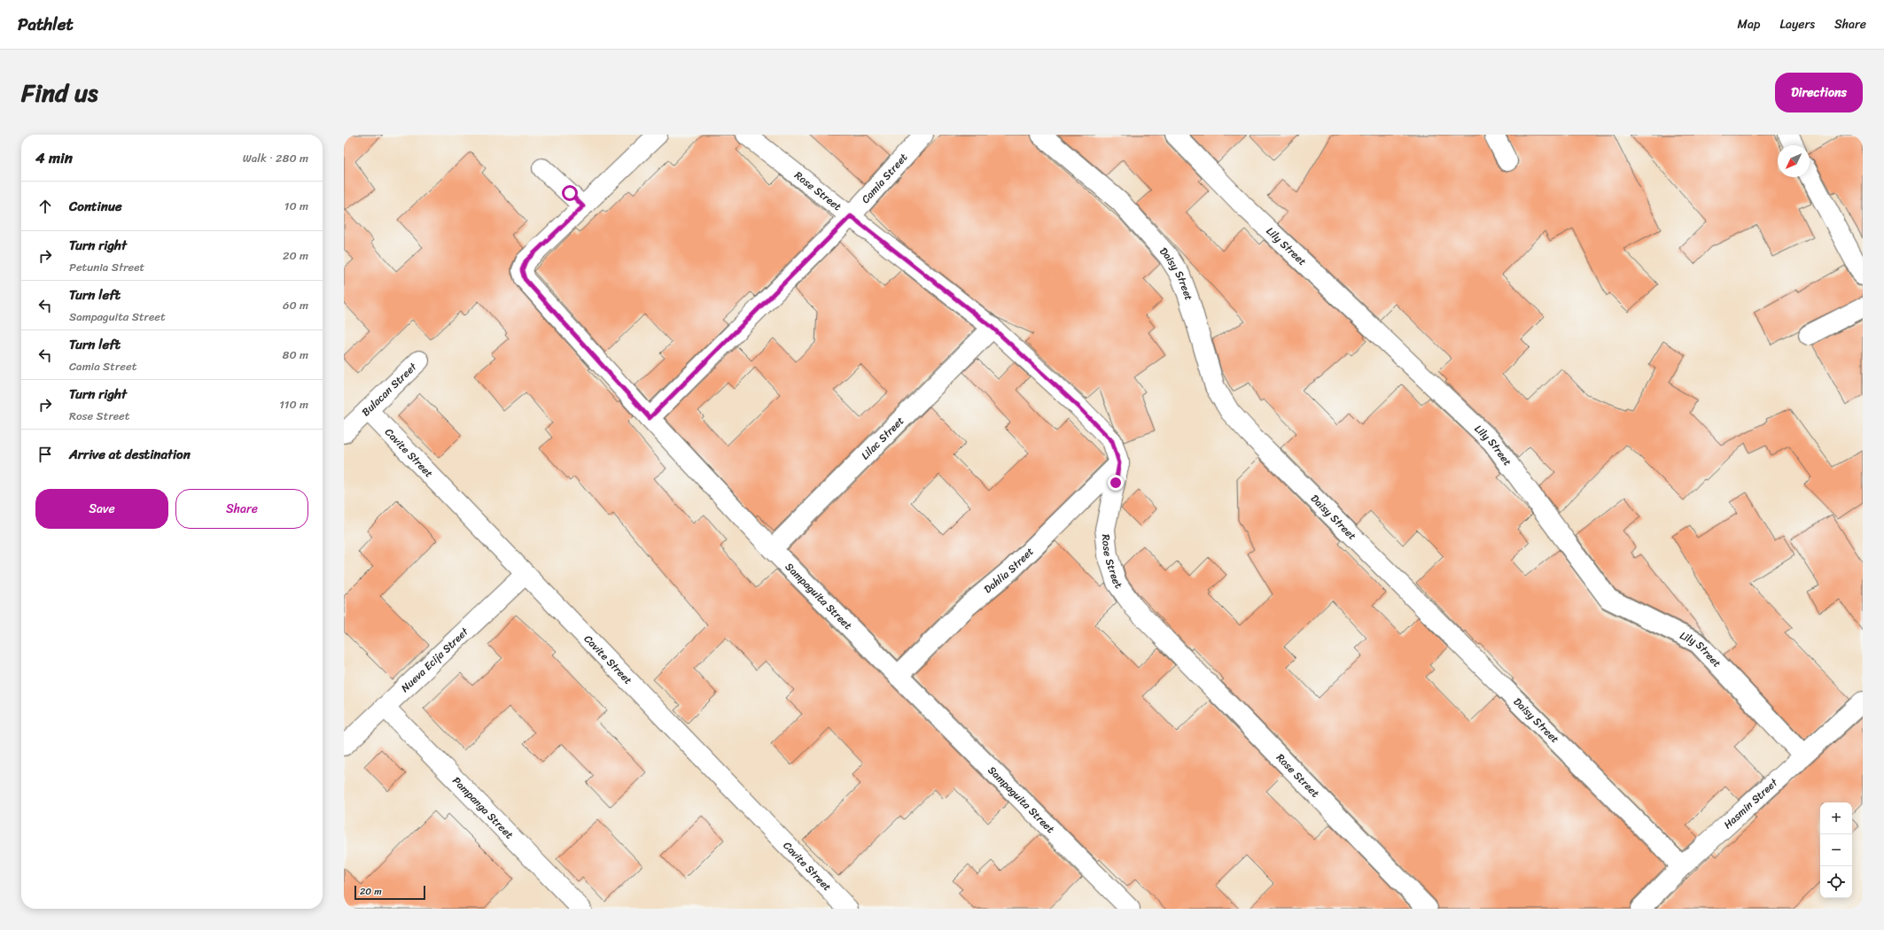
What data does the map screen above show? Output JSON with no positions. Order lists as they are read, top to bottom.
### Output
{
  "streets": {
    "street": [
      "Camia Street",
      "Rose Street",
      "Lily Street",
      "Daisy Street",
      "Bulacan Street",
      "Lilac Street",
      "Cavite Street",
      "Dahlia Street",
      "Sampaguita Street",
      "Nueva Ecija Street",
      "Hasmin Street",
      "Pampanga Street"
    ]
  },
  "crossings": [
    ["Camia Street", "Rose Street"],
    ["Camia Street", "Sampaguita Street"],
    ["Rose Street", "Lilac Street"],
    ["Rose Street", "Dahlia Street"],
    ["Lily Street", "Hasmin Street"],
    ["Daisy Street", "Hasmin Street"],
    ["Bulacan Street", "Cavite Street"],
    ["Lilac Street", "Sampaguita Street"],
    ["Cavite Street", "Nueva Ecija Street"],
    ["Dahlia Street", "Sampaguita Street"],
    ["Nueva Ecija Street", "Pampanga Street"]
  ],
  "scale_bar": "20 m",
  "north": "bottom left",
  "page": {
    "header": "Pathlet",
    "nav": ["Map", "Layers", "Share"],
    "title": "Find us",
    "buttons": [
      "Directions",
      ["Save", "Share"]
    ],
    "heading": ["4 min", "Walk · 280 m"],
    "list": [
      ["Continue", "10 m"],
      ["Turn right", "Petunia Street", "20 m"],
      ["Turn left", "Sampaguita Street", "60 m"],
      ["Turn left", "Camia Street", "80 m"],
      ["Turn right", "Rose Street", "110 m"],
      "Arrive at destination"
    ],
    "map_buttons": ["+", "−"],
    "scale": "20 m"
  }
}
